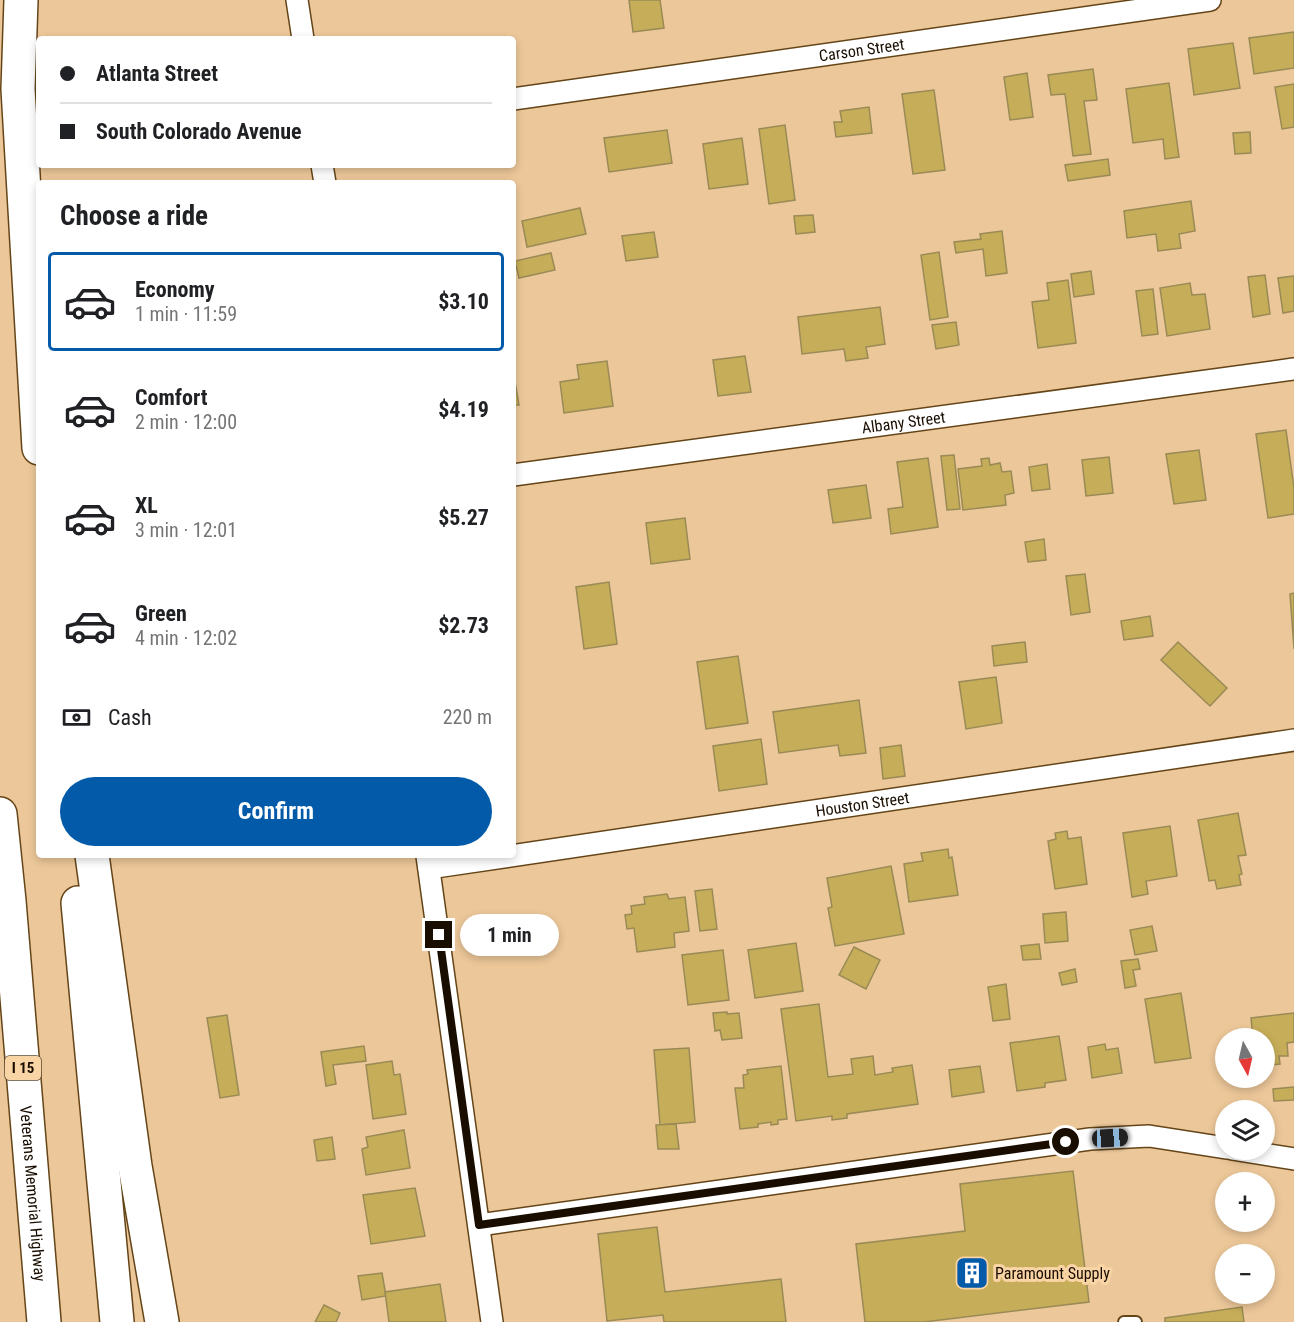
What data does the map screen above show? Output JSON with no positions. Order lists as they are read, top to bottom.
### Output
{
  "streets": {
    "highway": ["I 15", "Veterans Memorial Highway"],
    "street": ["Carson Street", "Albany Street", "Houston Street"]
  },
  "places": {
    "building": ["Paramount Supply"]
  },
  "north": "bottom",
  "page": {
    "banner": ["Atlanta Street", "South Colorado Avenue"],
    "heading": "Choose a ride",
    "list": [
      {
        "name": "Economy",
        "note": "1 min · 11:59",
        "value": "$3.10"
      },
      {
        "name": "Comfort",
        "note": "2 min · 12:00",
        "value": "$4.19"
      },
      {
        "name": "XL",
        "note": "3 min · 12:01",
        "value": "$5.27"
      },
      {
        "name": "Green",
        "note": "4 min · 12:02",
        "value": "$2.73"
      }
    ],
    "pay": ["Cash", "220 m"],
    "buttons": "Confirm",
    "bubble": "1 min",
    "map_buttons": ["+", "−"]
  }
}
